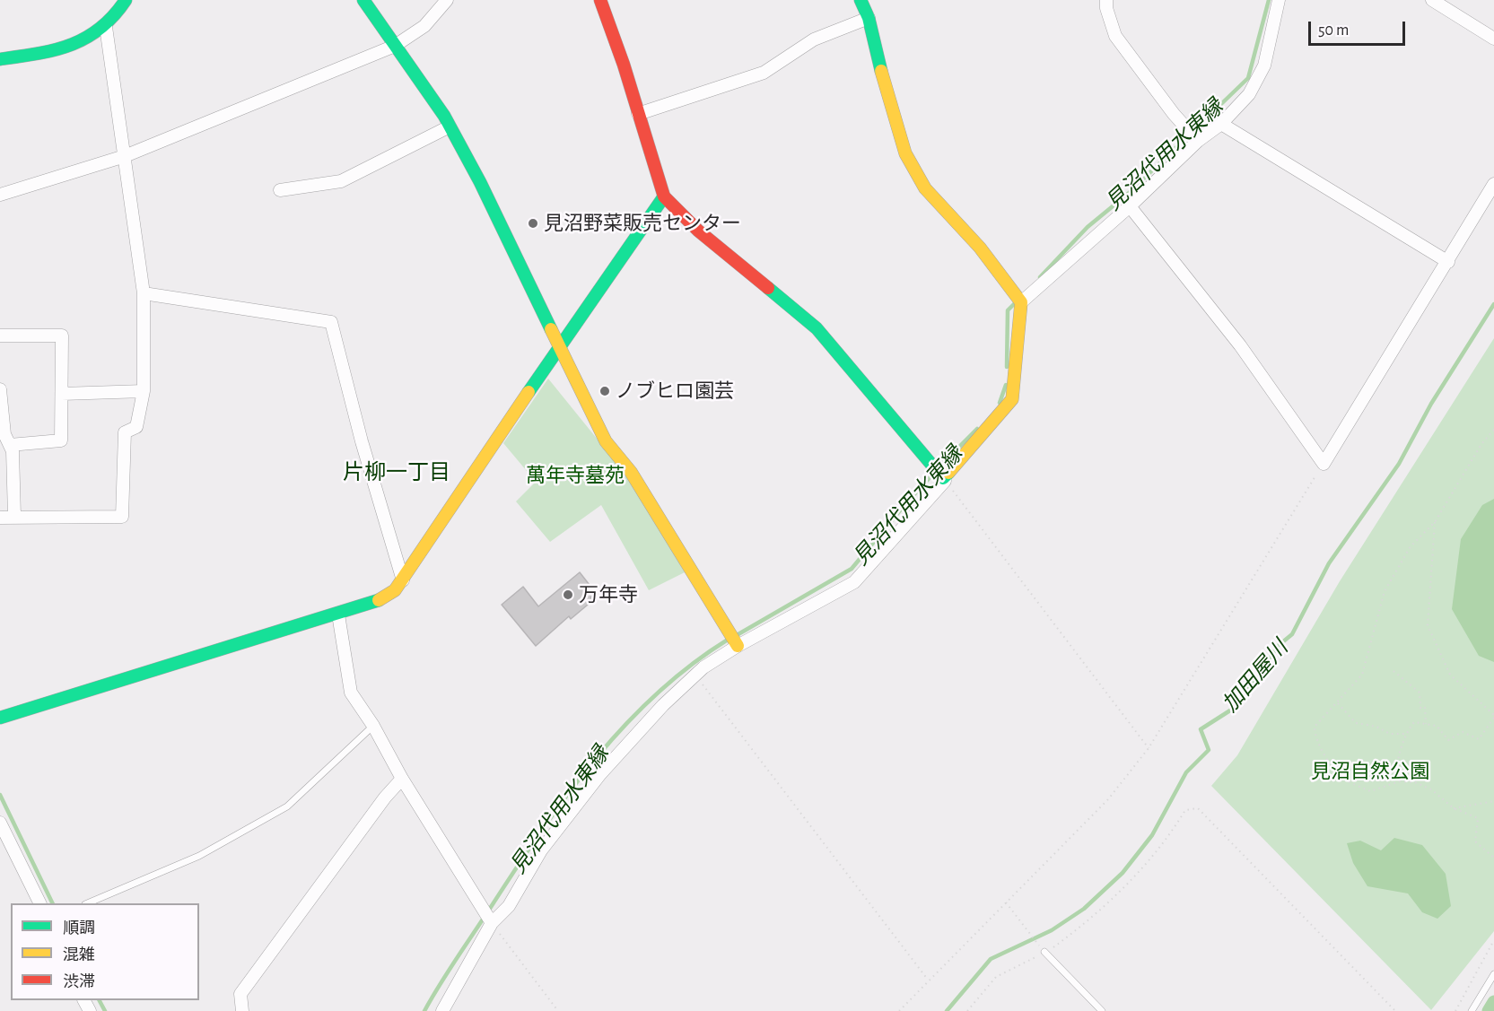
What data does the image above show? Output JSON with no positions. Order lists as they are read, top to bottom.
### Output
{
  "districts": ["片柳一丁目"],
  "water": ["見沼代用水東縁", "加田屋川"],
  "parks": ["萬年寺墓苑", "見沼自然公園"],
  "places": ["見沼野菜販売センター", "ノブヒロ園芸", "万年寺"],
  "legend": ["順調", "混雑", "渋滞"],
  "scale_bar": "50 m"
}
